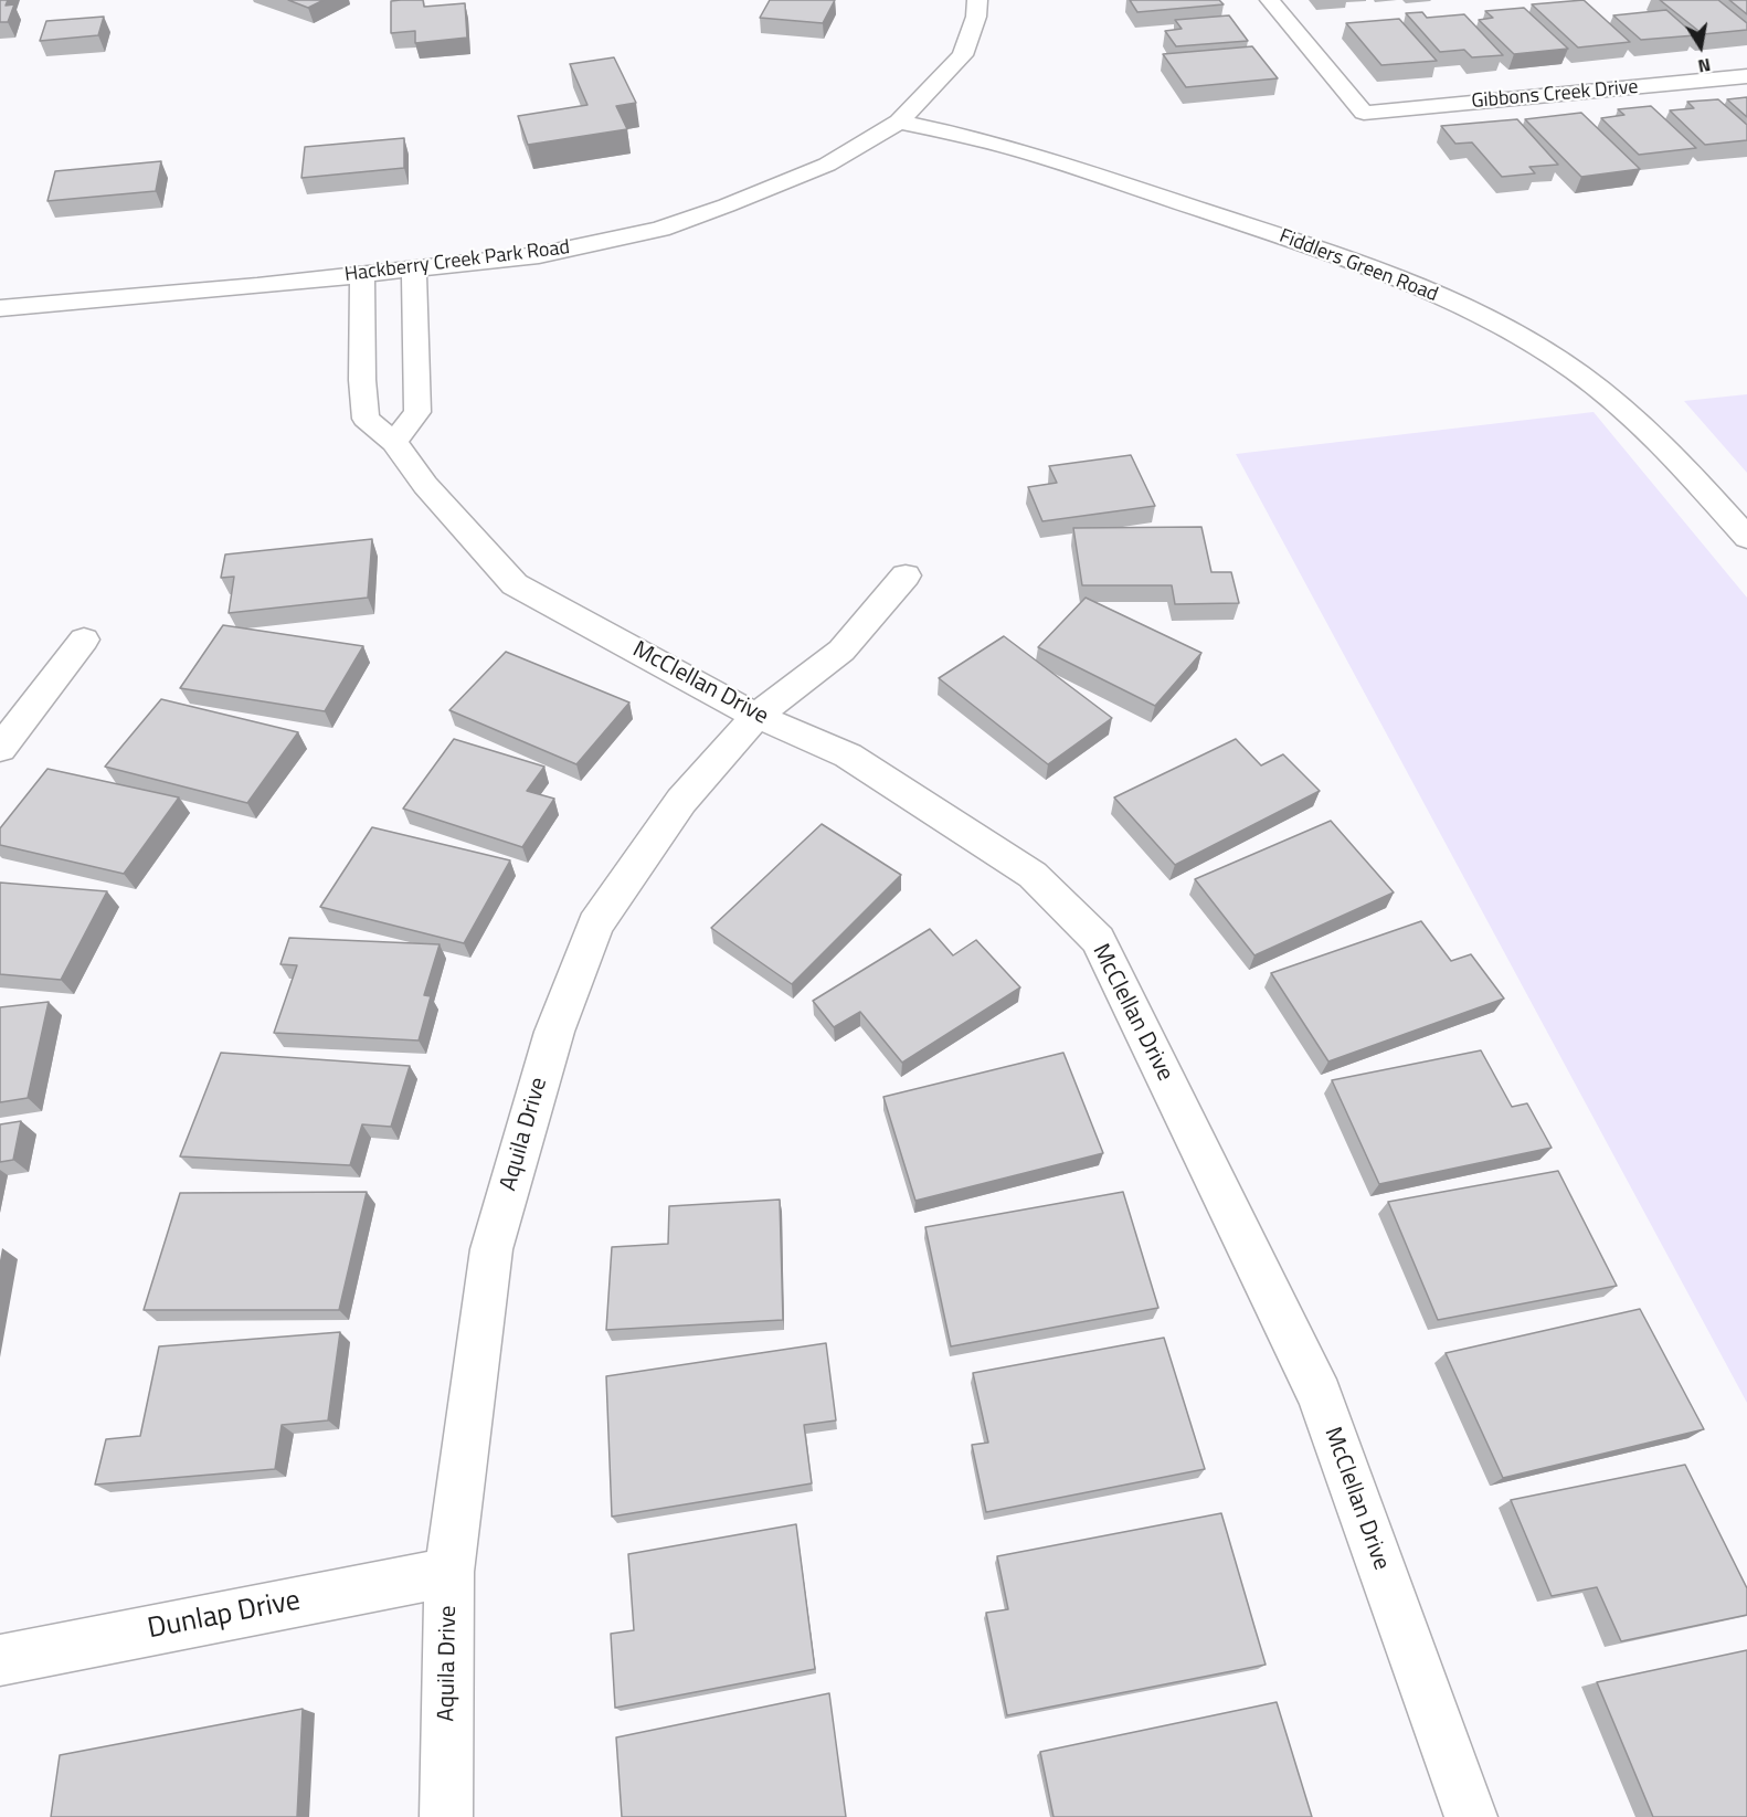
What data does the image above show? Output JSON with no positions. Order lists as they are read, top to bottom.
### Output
{
  "streets": {
    "street": [
      "Gibbons Creek Drive",
      "Hackberry Creek Park Road",
      "Fiddlers Green Road",
      "McClellan Drive",
      "Aquila Drive",
      "Dunlap Drive"
    ]
  },
  "crossings": [
    ["Hackberry Creek Park Road", "Fiddlers Green Road"],
    ["Hackberry Creek Park Road", "McClellan Drive"],
    ["McClellan Drive", "Aquila Drive"],
    ["Aquila Drive", "Dunlap Drive"]
  ],
  "north": "bottom"
}
